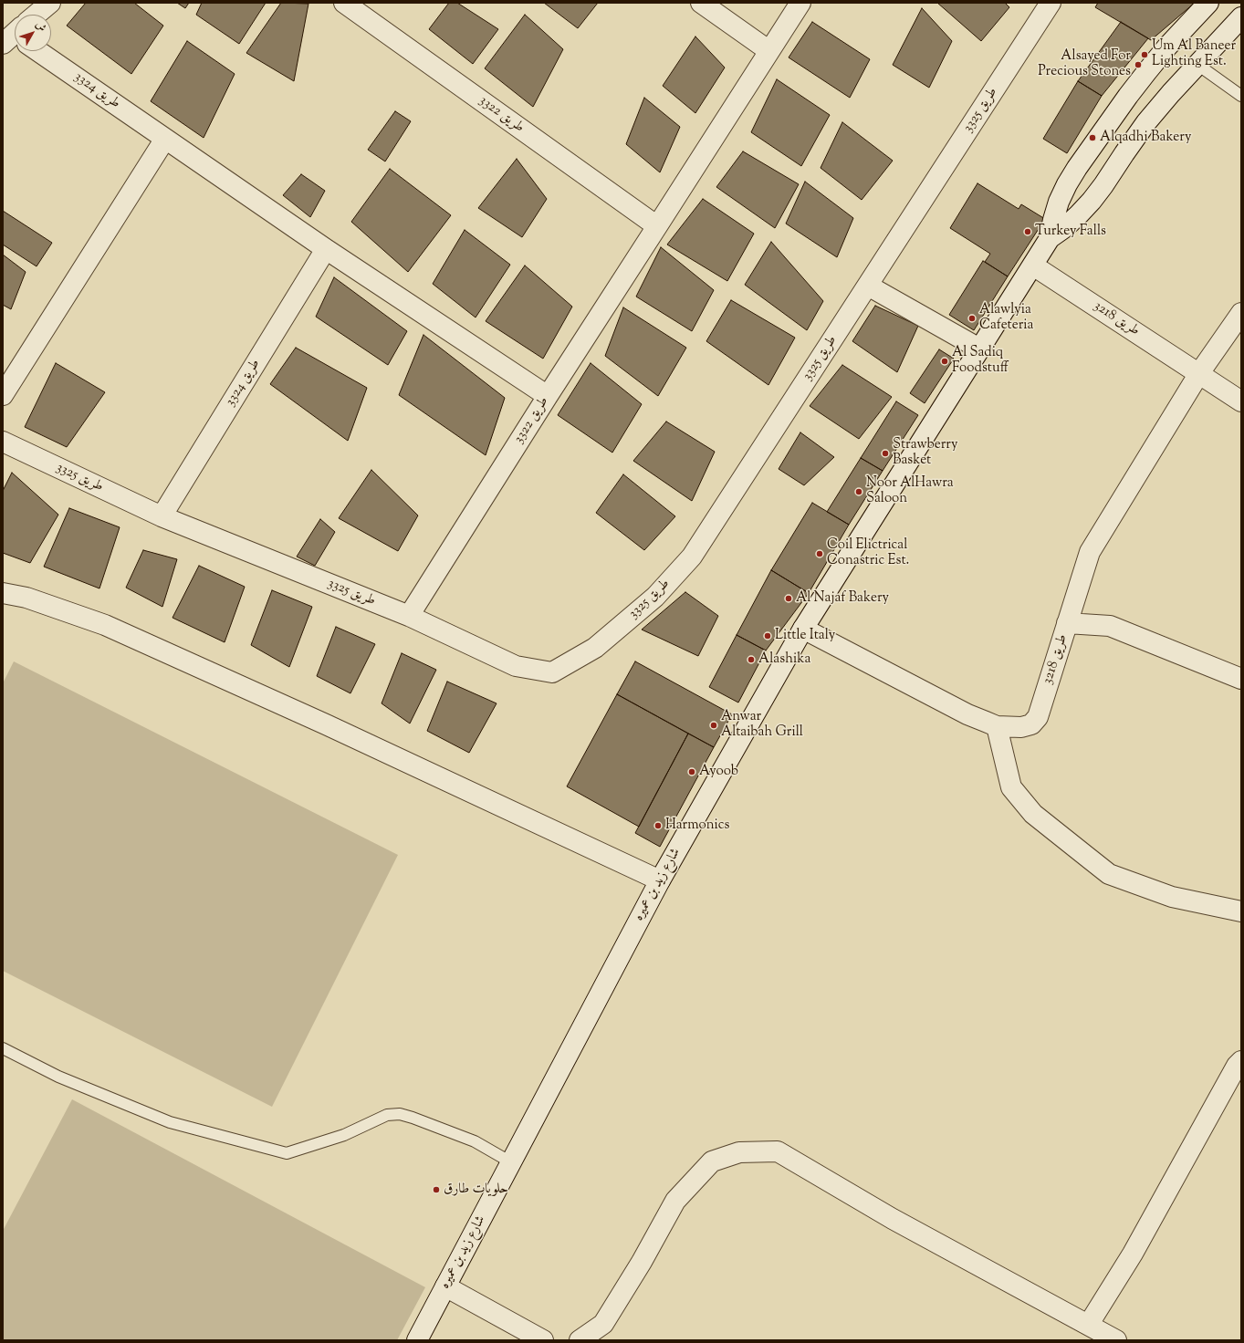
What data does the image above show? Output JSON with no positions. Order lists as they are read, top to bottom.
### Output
{
  "streets": {
    "street": [
      "طريق 3324",
      "طريق 3325",
      "طريق 3322",
      "طريق 3218",
      "شارع زيد بن عميره"
    ]
  },
  "crossings": [
    ["طريق 3324", "طريق 3325"],
    ["طريق 3324", "طريق 3322"],
    ["طريق 3325", "طريق 3322"],
    ["طريق 3218", "شارع زيد بن عميره"]
  ],
  "places": [
    "Um Al Baneer Lighting Est.",
    "Alsayed For Precious Stones",
    "Alqadhi Bakery",
    "Turkey Falls",
    "Alawlyia Cafeteria",
    "Al Sadiq Foodstuff",
    "Strawberry Basket",
    "Noor AlHawra Saloon",
    "Coil Elictrical Conastric Est.",
    "Al Najaf Bakery",
    "Little Italy",
    "Alashika",
    "Anwar Altaibah Grill",
    "Ayoob",
    "Harmonics",
    "حلويات طارق"
  ],
  "north": "top right"
}
